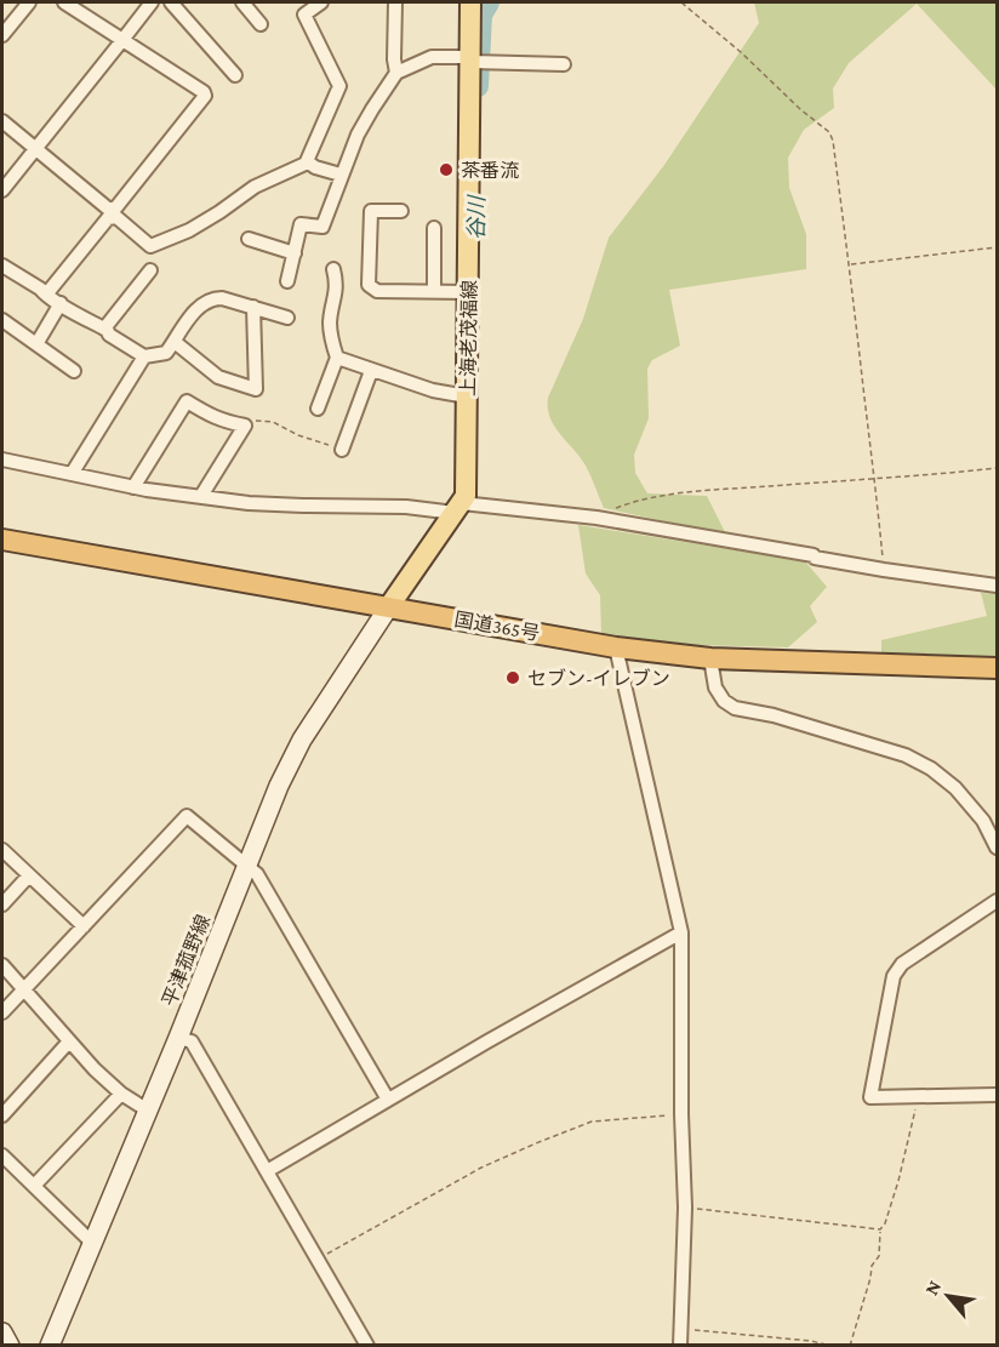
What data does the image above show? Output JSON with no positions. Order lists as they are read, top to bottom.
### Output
{
  "streets": {
    "highway": ["国道365号"],
    "main road": ["上海老茂福線", "平津菰野線"]
  },
  "crossings": [
    ["上海老茂福線", "国道365号"],
    ["上海老茂福線", "平津菰野線"],
    ["国道365号", "平津菰野線"]
  ],
  "water": ["谷川"],
  "places": ["茶番流", "セブン-イレブン"],
  "north": "top left"
}
